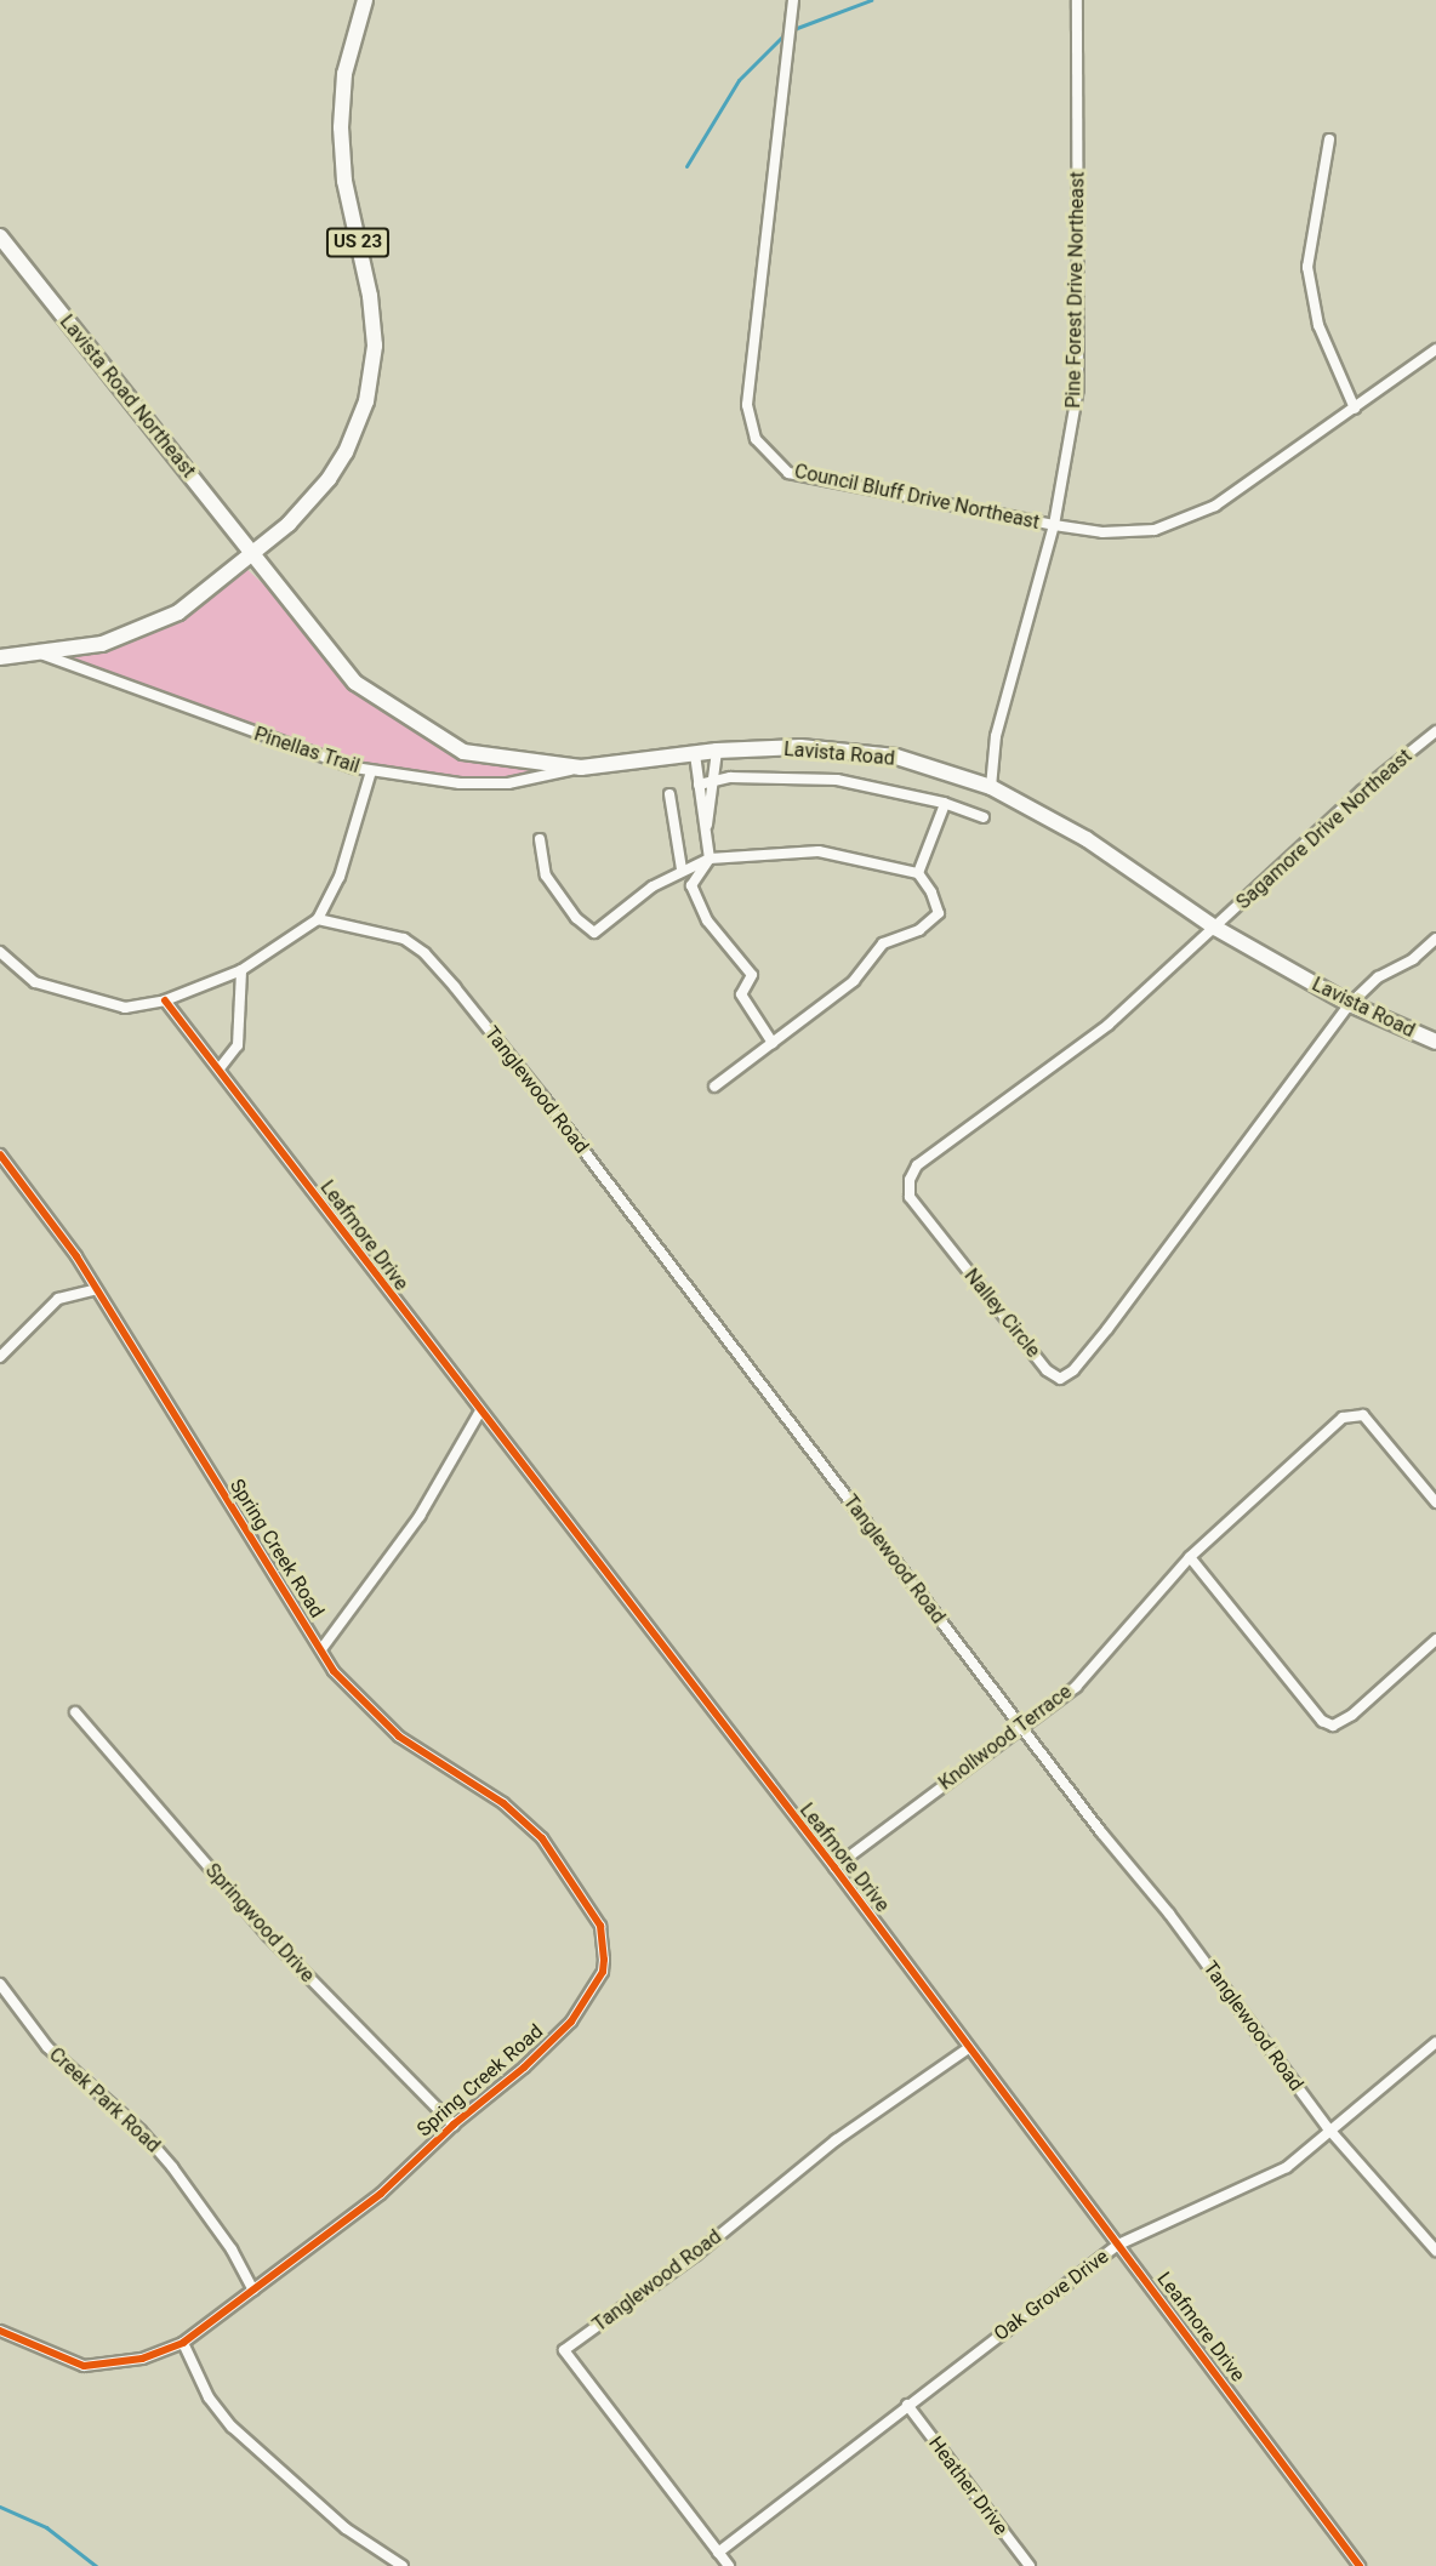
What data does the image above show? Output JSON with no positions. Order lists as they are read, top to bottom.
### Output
{
  "streets": {
    "main road": ["US 23", "Lavista Road Northeast", "Lavista Road"],
    "street": [
      "Pine Forest Drive Northeast",
      "Council Bluff Drive Northeast",
      "Pinellas Trail",
      "Sagamore Drive Northeast",
      "Tanglewood Road",
      "Leafmore Drive",
      "Nalley Circle",
      "Spring Creek Road",
      "Knollwood Terrace",
      "Springwood Drive",
      "Creek Park Road",
      "Oak Grove Drive",
      "Heather Drive"
    ]
  },
  "crossings": [
    ["US 23", "Lavista Road Northeast"],
    ["US 23", "Pinellas Trail"],
    ["US 23", "Lavista Road"],
    ["Pine Forest Drive Northeast", "Council Bluff Drive Northeast"],
    ["Pine Forest Drive Northeast", "Lavista Road"],
    ["Lavista Road Northeast", "Lavista Road"],
    ["Pinellas Trail", "Lavista Road"],
    ["Lavista Road", "Sagamore Drive Northeast"],
    ["Lavista Road", "Nalley Circle"],
    ["Sagamore Drive Northeast", "Nalley Circle"],
    ["Tanglewood Road", "Leafmore Drive"],
    ["Tanglewood Road", "Knollwood Terrace"],
    ["Tanglewood Road", "Oak Grove Drive"],
    ["Leafmore Drive", "Knollwood Terrace"],
    ["Leafmore Drive", "Oak Grove Drive"],
    ["Spring Creek Road", "Springwood Drive"],
    ["Spring Creek Road", "Creek Park Road"],
    ["Oak Grove Drive", "Heather Drive"]
  ]
}
